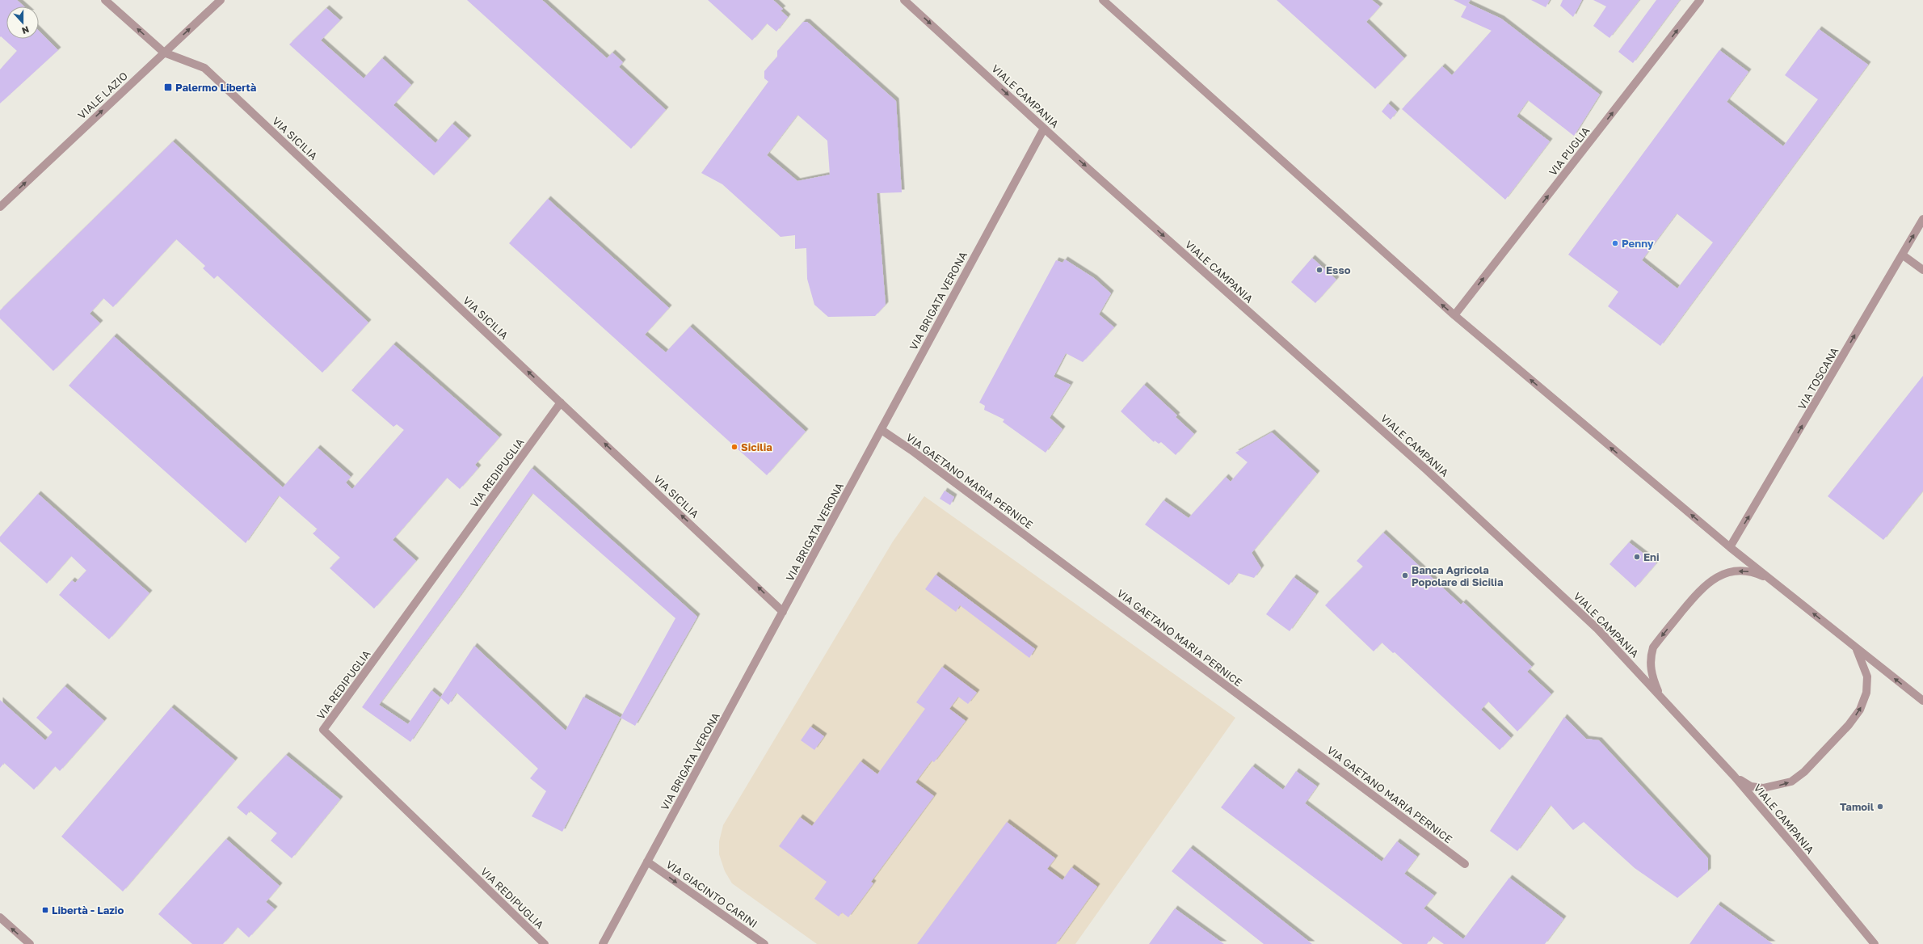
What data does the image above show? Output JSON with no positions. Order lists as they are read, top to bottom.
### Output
{
  "streets": {
    "street": [
      "VIALE LAZIO",
      "VIALE CAMPANIA",
      "VIA SICILIA",
      "VIA PUGLIA",
      "VIA BRIGATA VERONA",
      "VIA TOSCANA",
      "VIA REDIPUGLIA",
      "VIA GAETANO MARIA PERNICE",
      "VIA GIACINTO CARINI"
    ]
  },
  "crossings": [
    ["VIALE LAZIO", "VIA SICILIA"],
    ["VIALE CAMPANIA", "VIA BRIGATA VERONA"],
    ["VIA SICILIA", "VIA BRIGATA VERONA"],
    ["VIA SICILIA", "VIA REDIPUGLIA"],
    ["VIA BRIGATA VERONA", "VIA GAETANO MARIA PERNICE"],
    ["VIA BRIGATA VERONA", "VIA GIACINTO CARINI"]
  ],
  "one_way": [
    "VIALE LAZIO",
    "VIALE CAMPANIA",
    "VIA SICILIA",
    "VIA PUGLIA",
    "VIA TOSCANA",
    "VIA GIACINTO CARINI"
  ],
  "places": {
    "transit": ["Palermo Libertà", "Libertà - Lazio"],
    "other": [
      "Penny",
      "Esso",
      "Sicilia",
      "Eni",
      "Banca Agricola Popolare di Sicilia",
      "Tamoil"
    ]
  },
  "north": "bottom"
}
